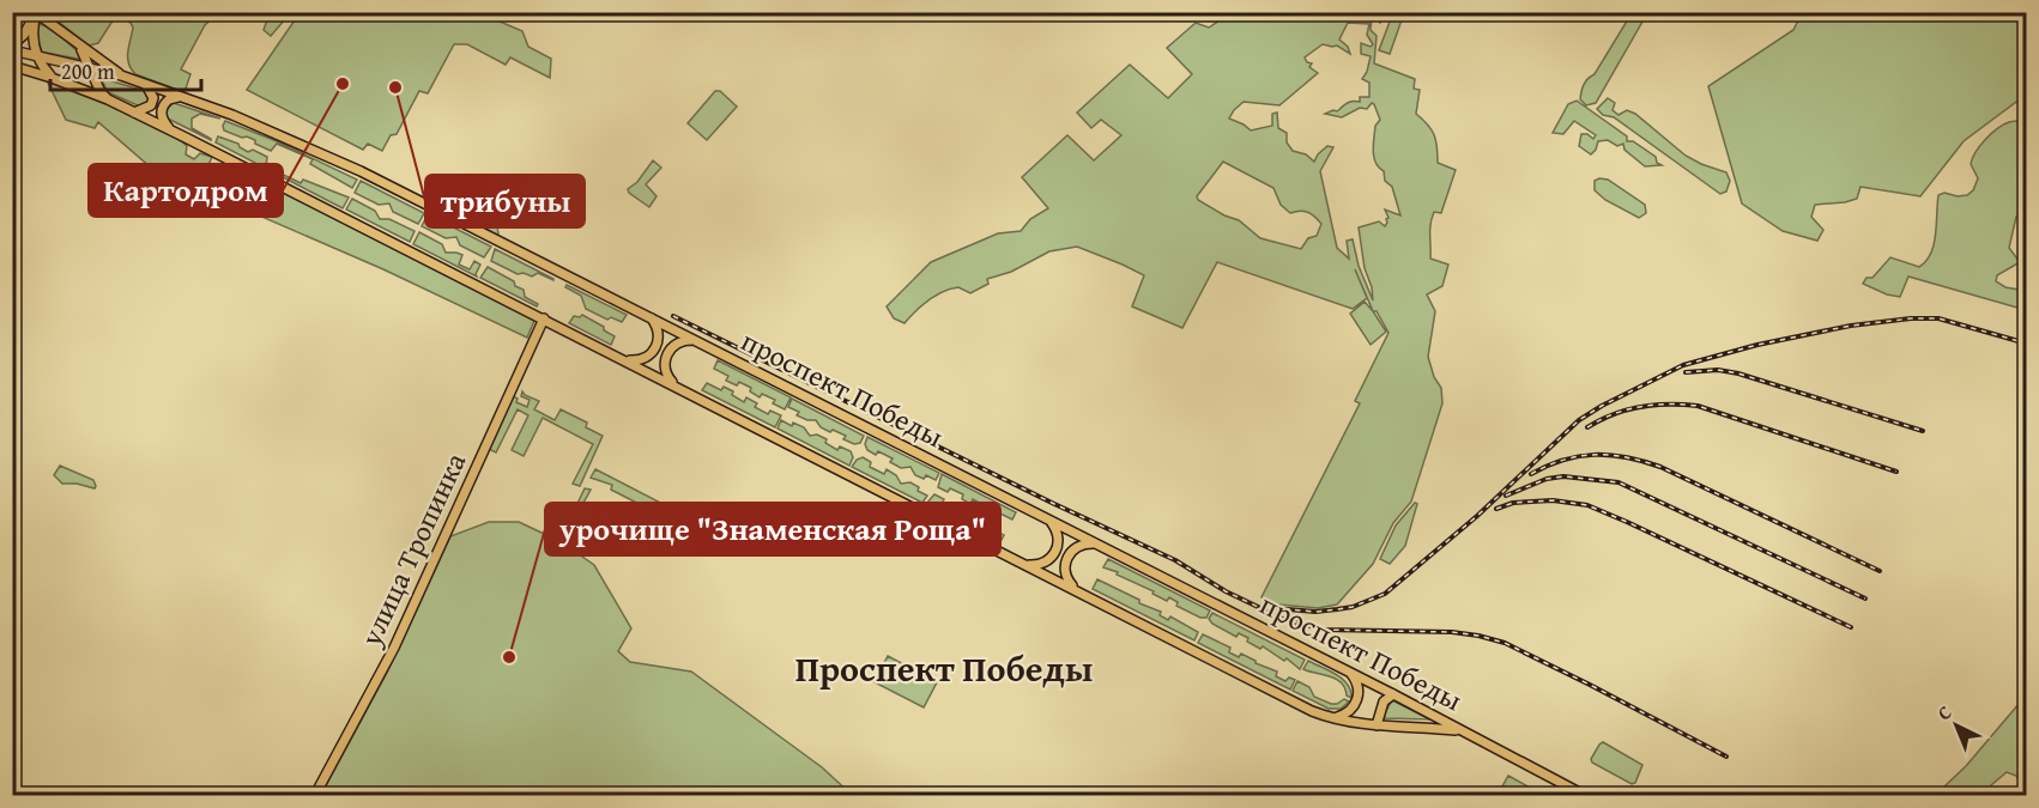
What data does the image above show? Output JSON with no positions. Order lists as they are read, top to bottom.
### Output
{
  "streets": {
    "main road": ["проспект Победы", "улица Тропинка"]
  },
  "crossings": [
    ["проспект Победы", "улица Тропинка"]
  ],
  "districts": ["Проспект Победы"],
  "places": ["Картодром", "трибуны", "урочище \"Знаменская Роща\""],
  "scale_bar": "200 m",
  "north": "top left"
}
